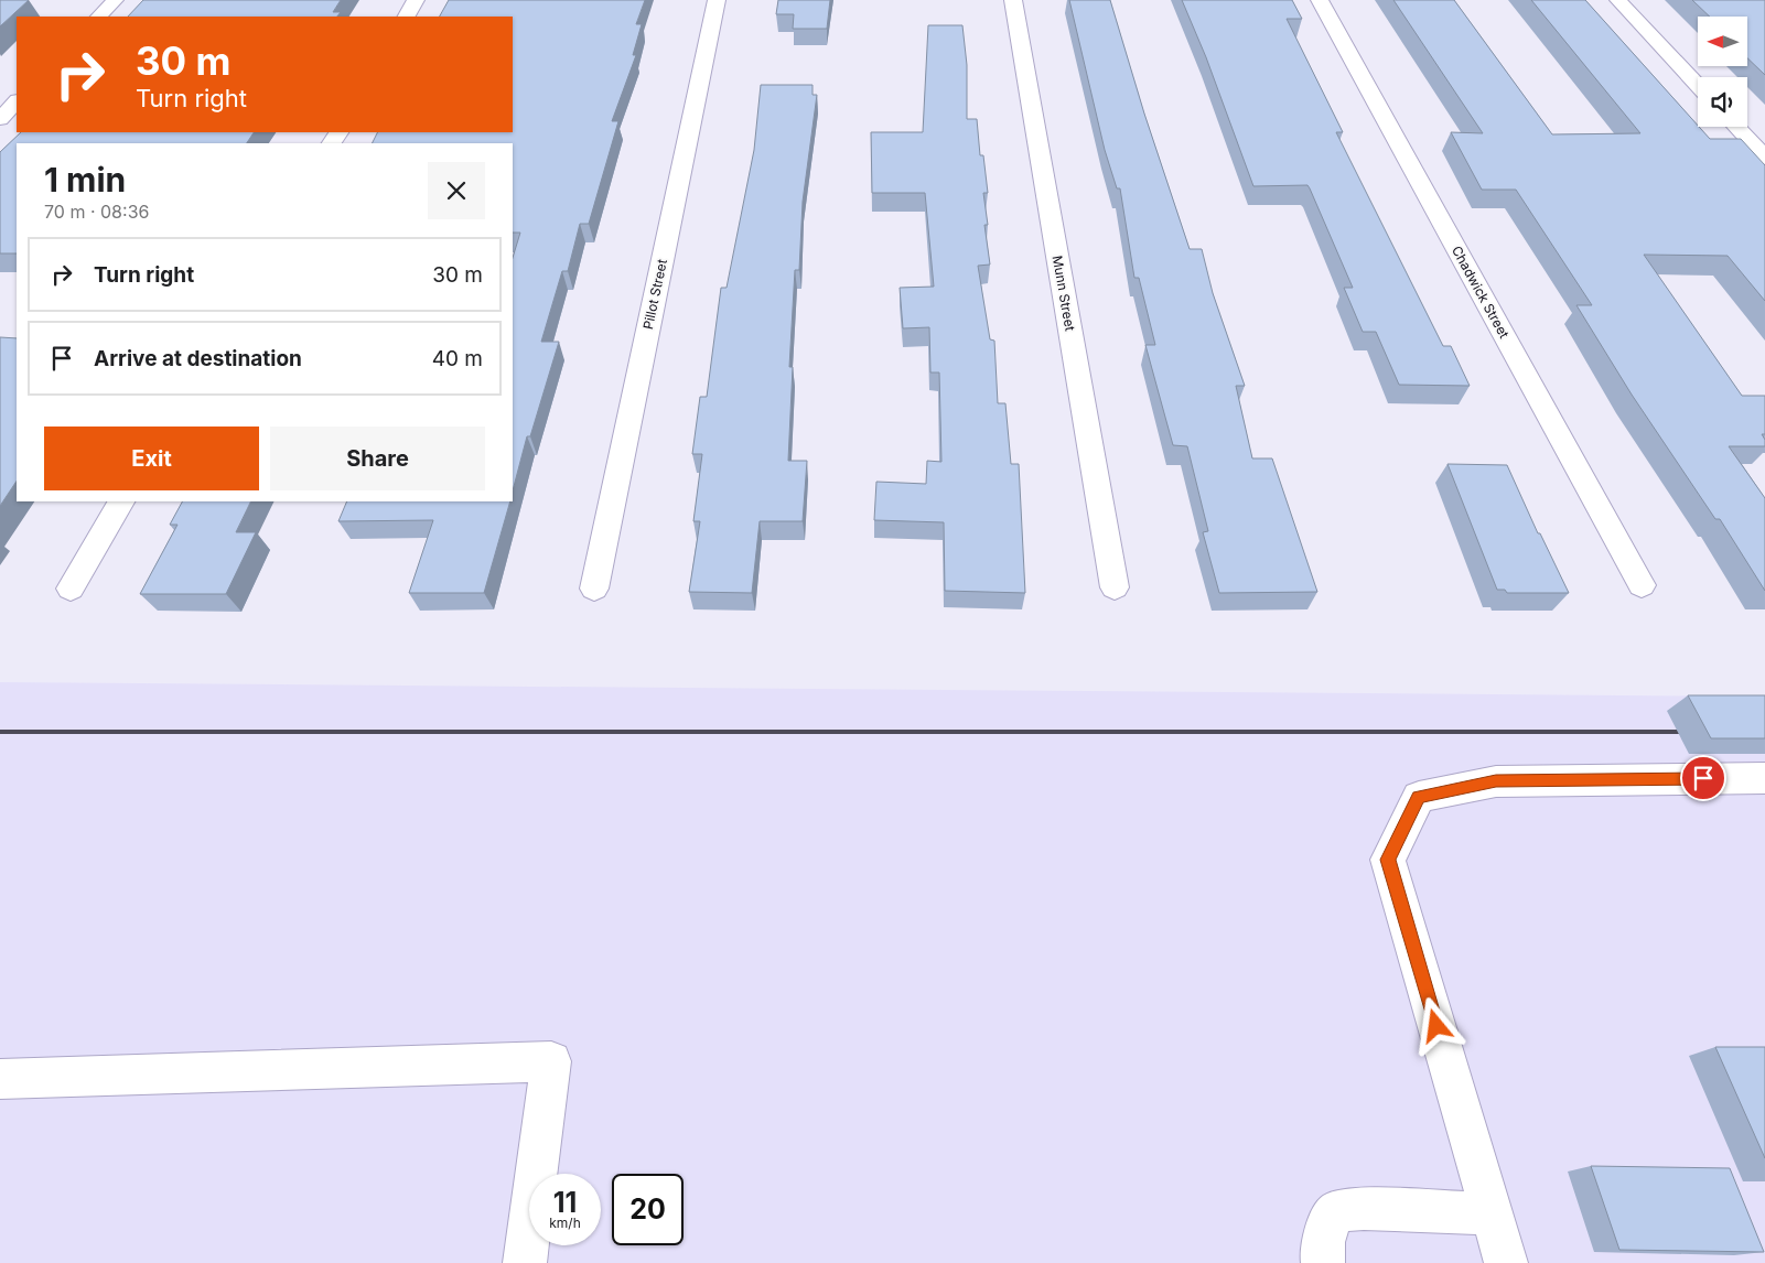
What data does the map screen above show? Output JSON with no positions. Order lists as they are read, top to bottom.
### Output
{
  "streets": {
    "street": ["Chadwick Street", "Munn Street", "Pillot Street"]
  },
  "north": "left",
  "page": {
    "turn": ["30 m", "Turn right"],
    "heading": ["1 min", "70 m · 08:36"],
    "list": [
      {
        "name": "Turn right",
        "value": "30 m"
      },
      {
        "name": "Arrive at destination",
        "value": "40 m"
      }
    ],
    "buttons": ["Exit", "Share"],
    "speed": "11 km/h",
    "limit": "20"
  }
}
